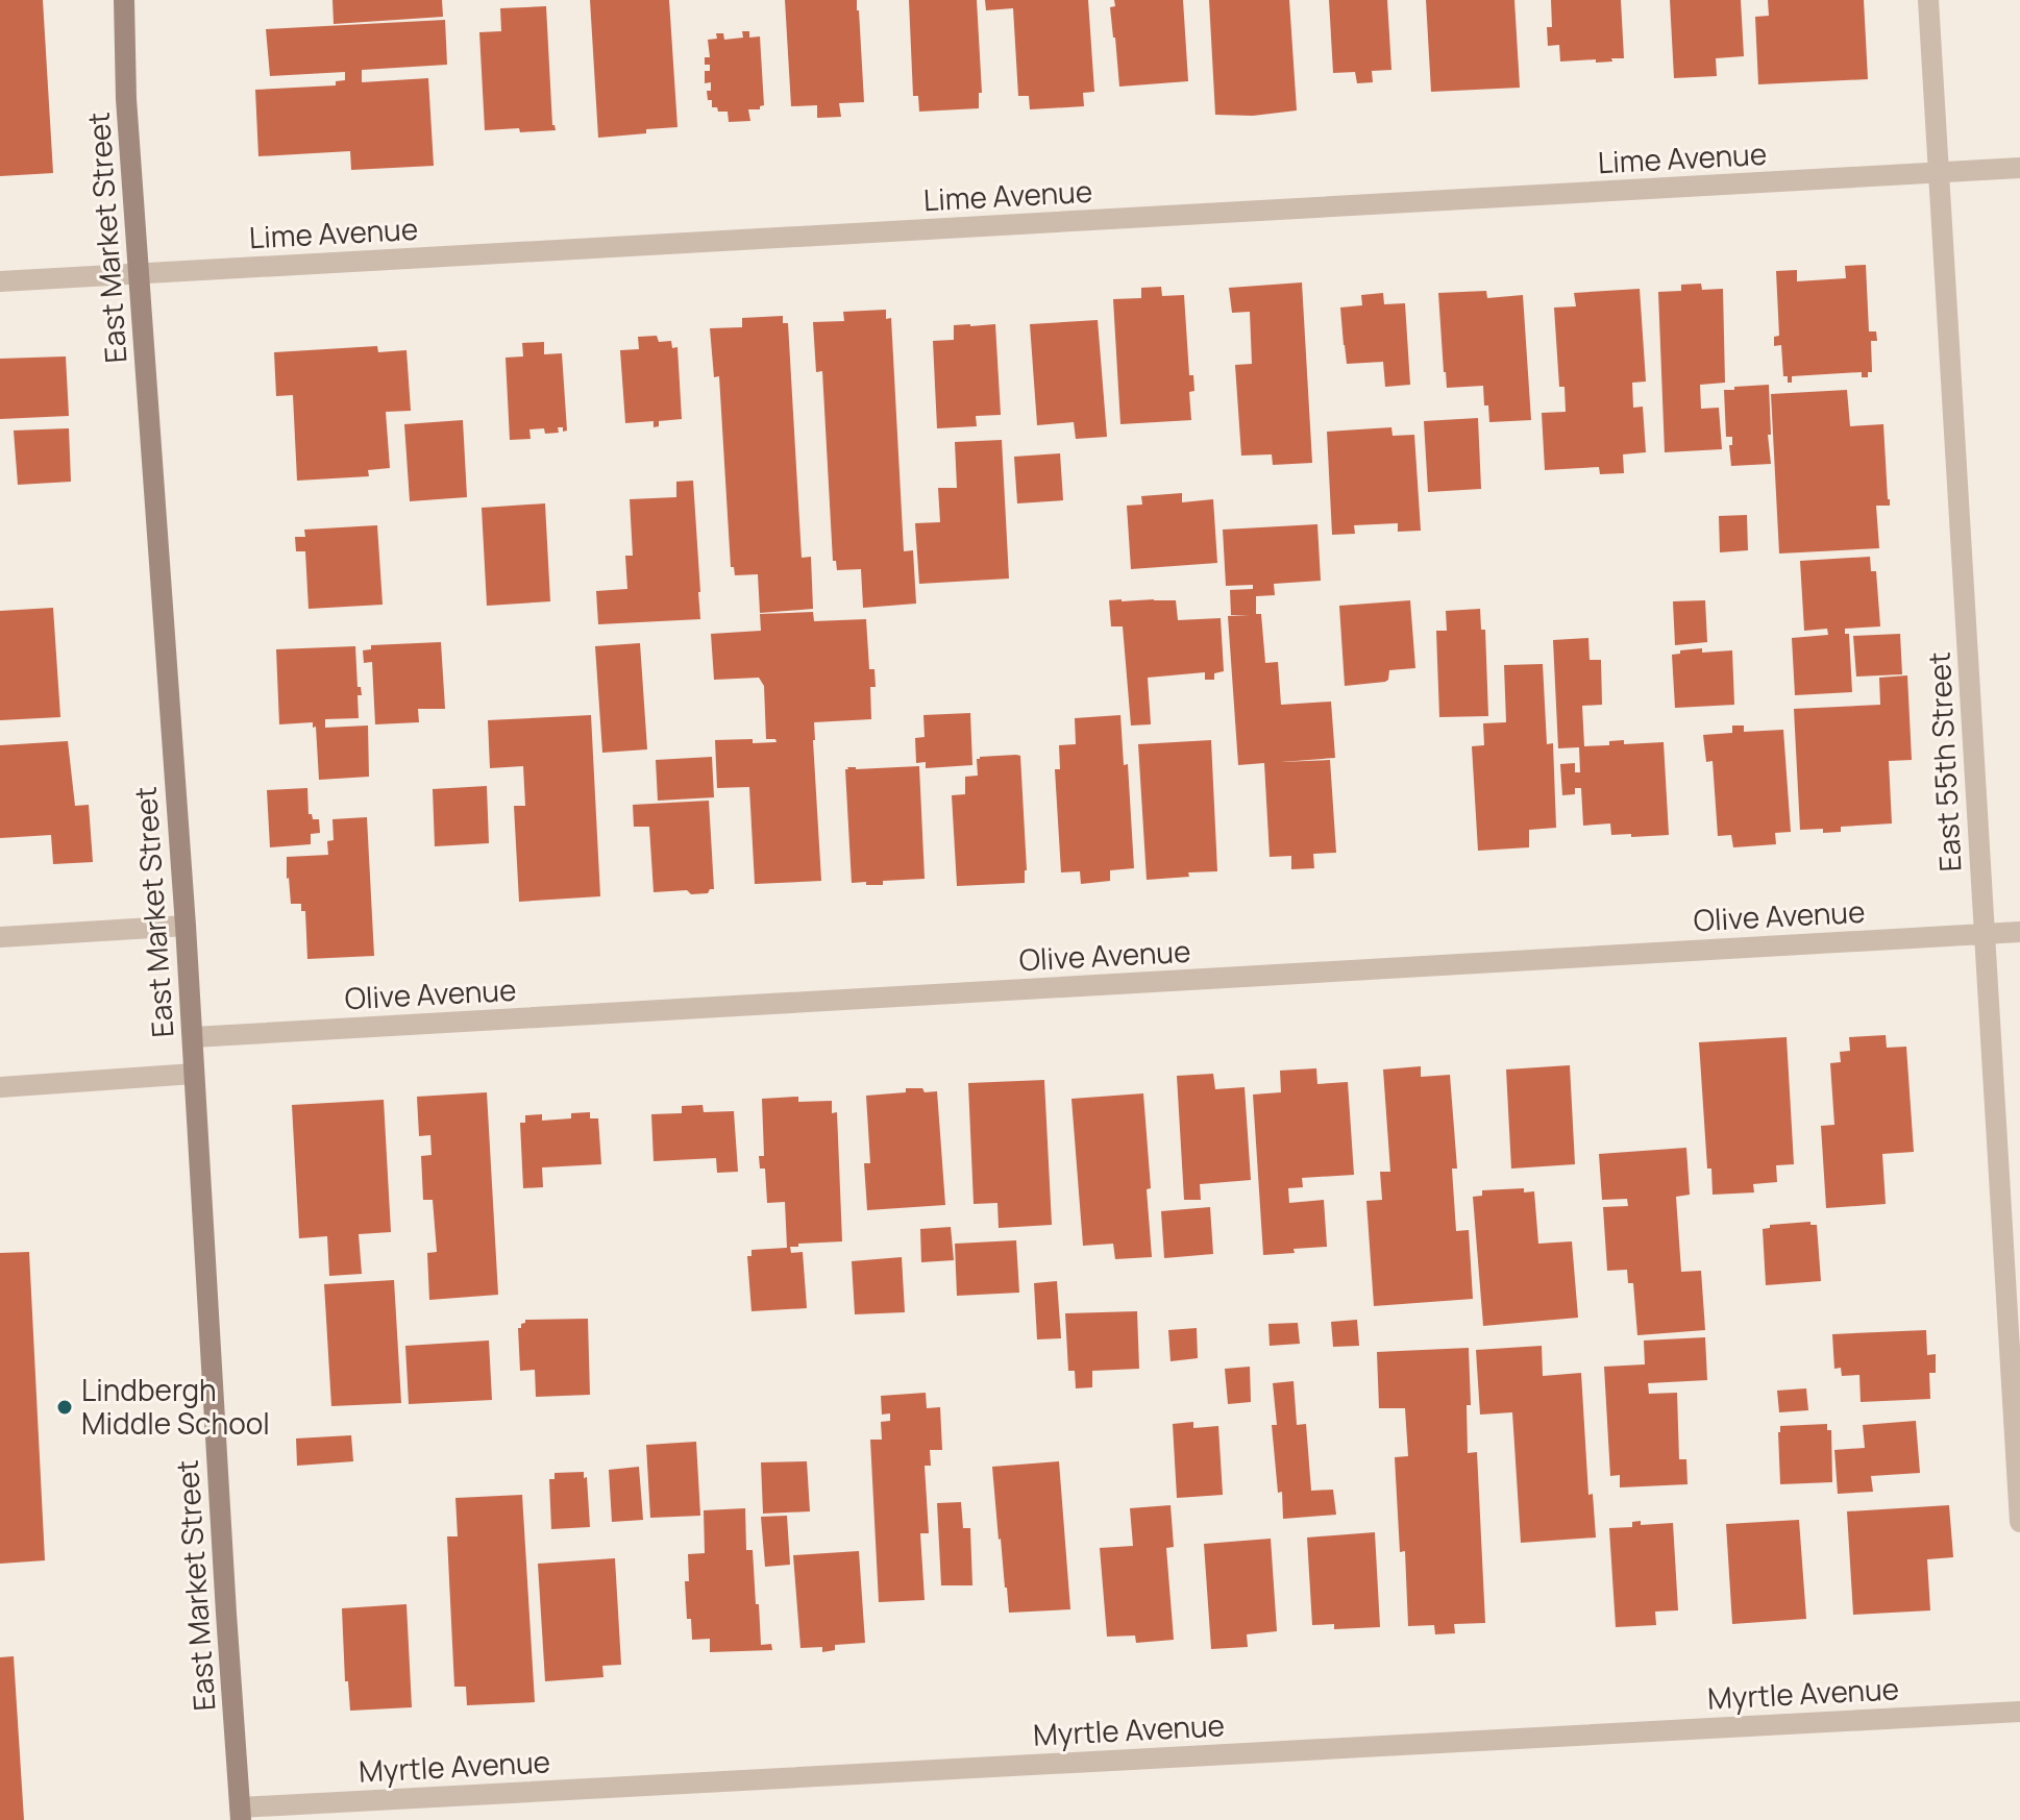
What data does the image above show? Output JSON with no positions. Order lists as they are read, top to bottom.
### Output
{
  "streets": {
    "street": [
      "Lime Avenue",
      "East Market Street",
      "East 55th Street",
      "Olive Avenue",
      "Myrtle Avenue"
    ]
  },
  "crossings": [
    ["Lime Avenue", "East Market Street"],
    ["Lime Avenue", "East 55th Street"],
    ["East Market Street", "Olive Avenue"],
    ["East Market Street", "Myrtle Avenue"],
    ["East 55th Street", "Olive Avenue"]
  ],
  "places": ["Lindbergh Middle School"]
}
